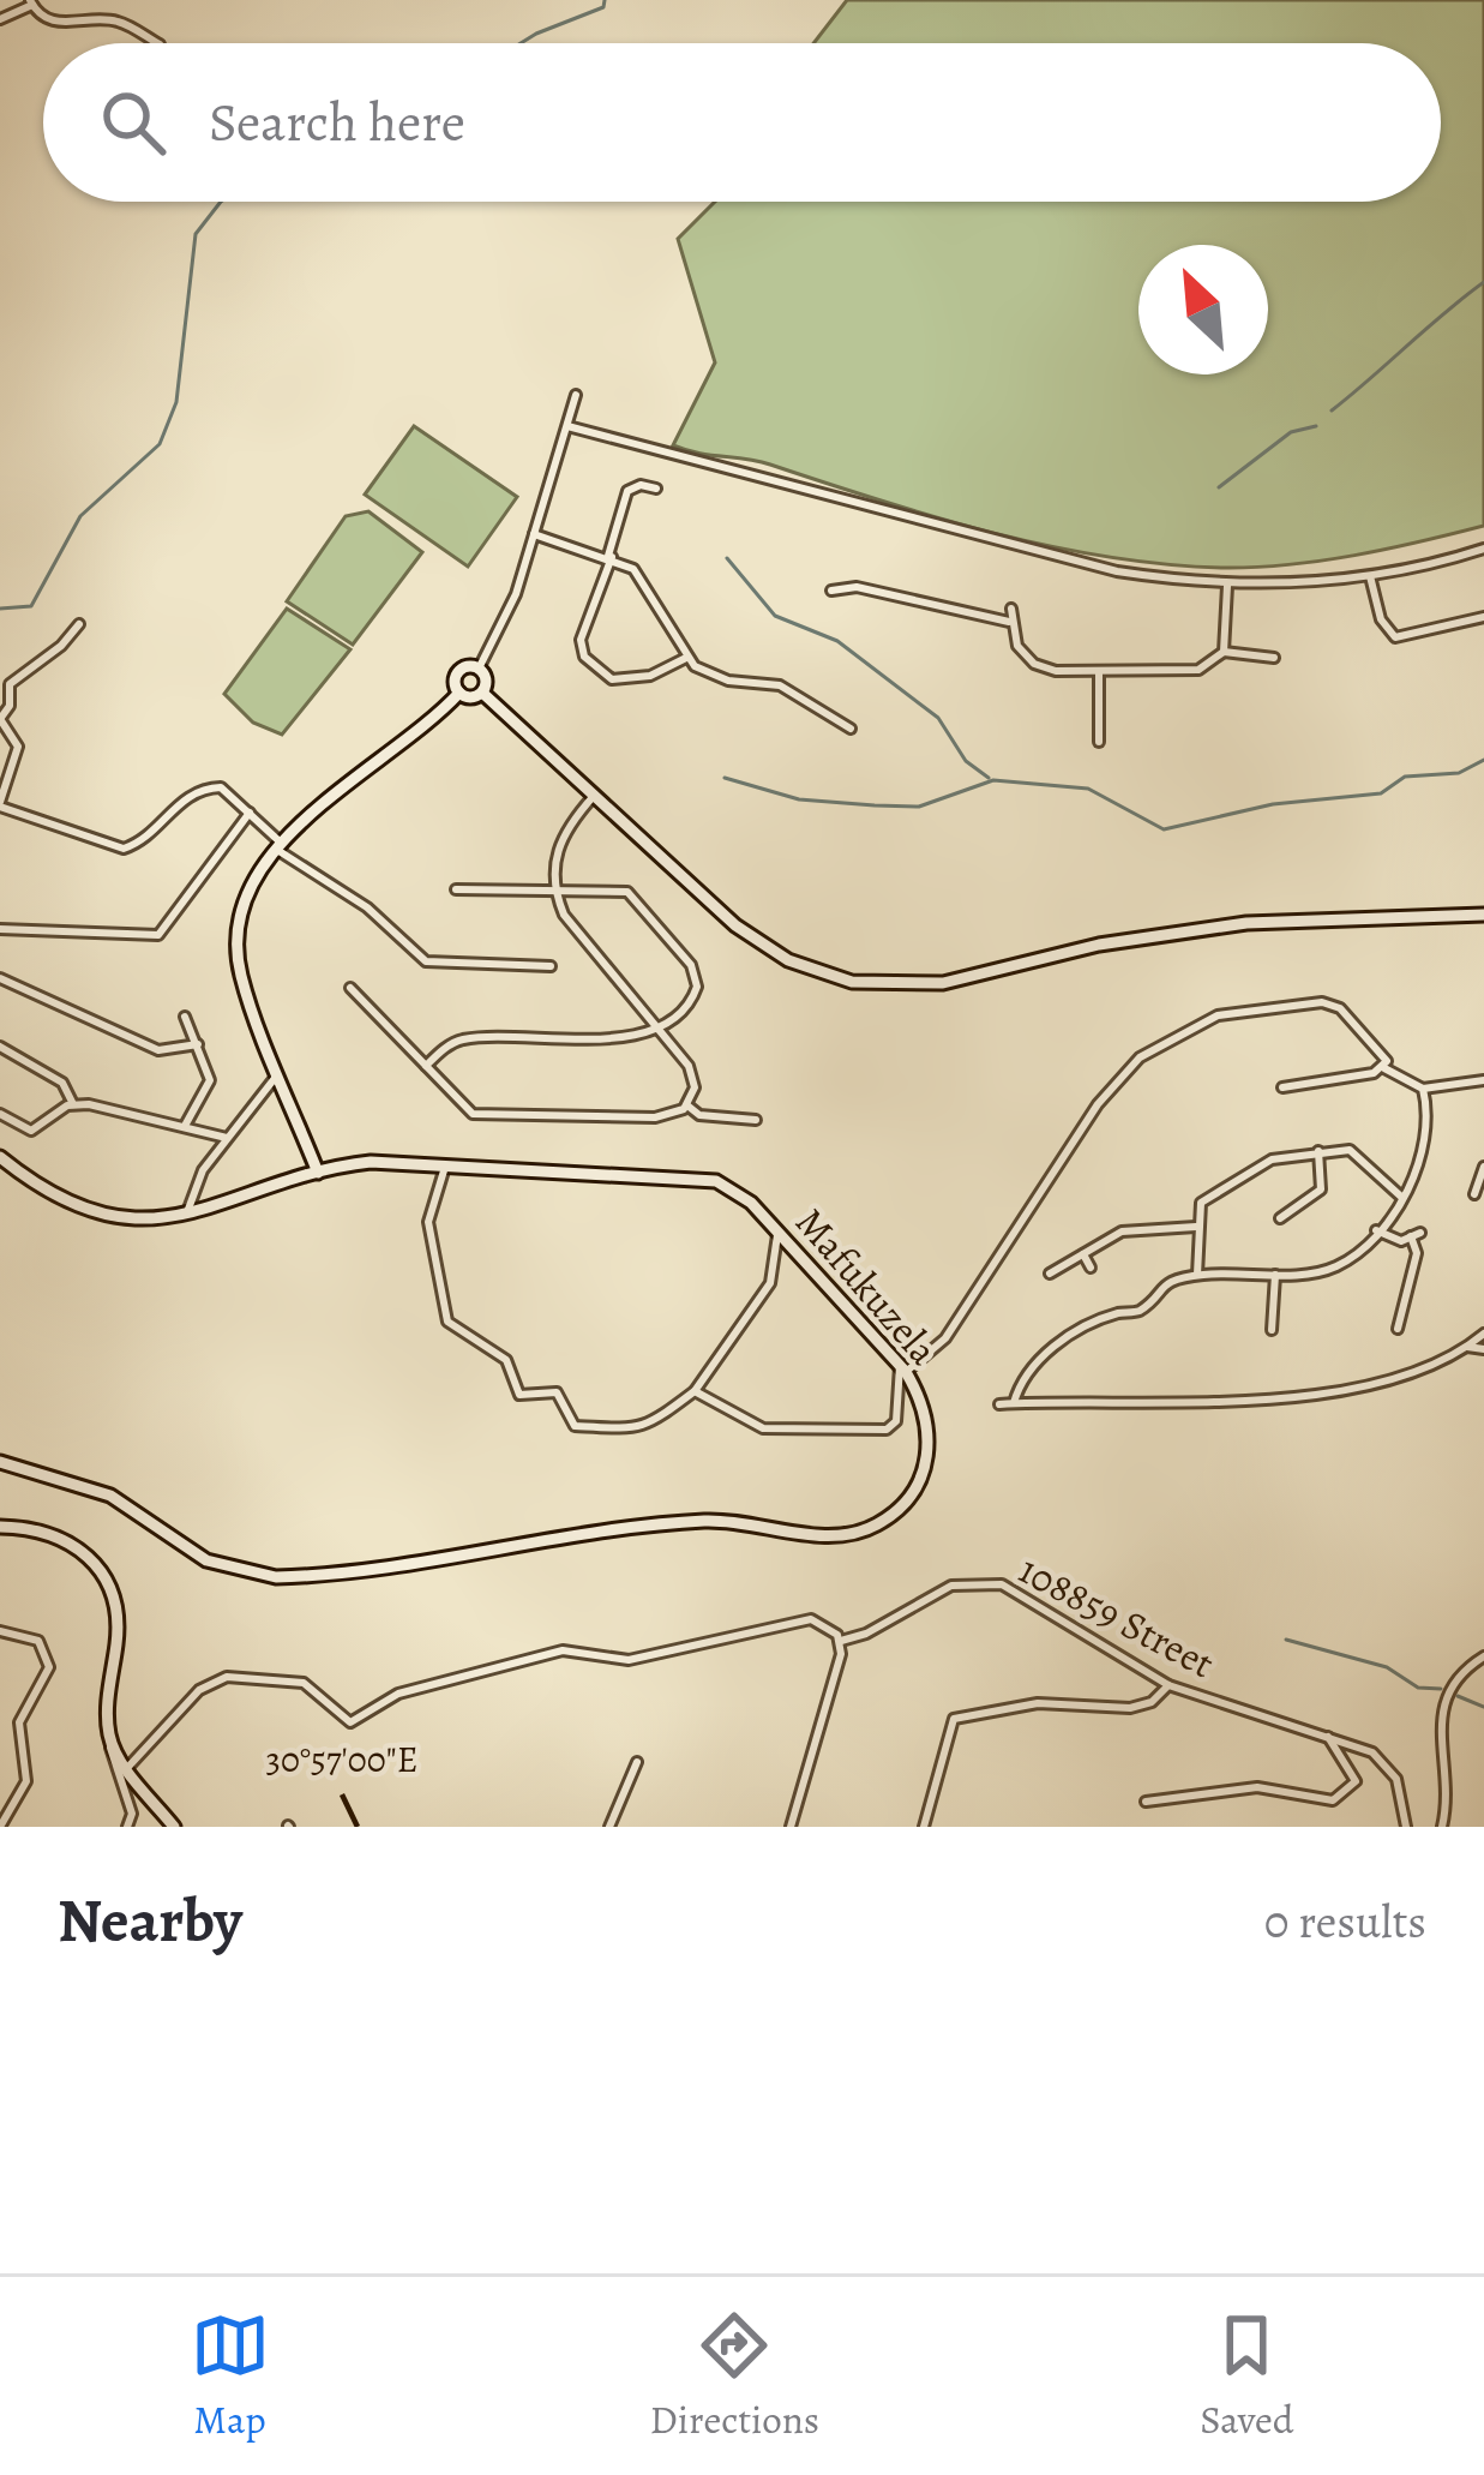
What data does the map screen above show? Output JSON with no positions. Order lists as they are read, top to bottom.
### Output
{
  "streets": {
    "street": ["Mafukuzela", "108859 Street"]
  },
  "north": "top left",
  "page": {
    "search": "Search here",
    "heading": ["Nearby", "0 results"],
    "nav": ["Map", "Directions", "Saved"]
  },
  "coordinates": ["30°57'00\"E"]
}
